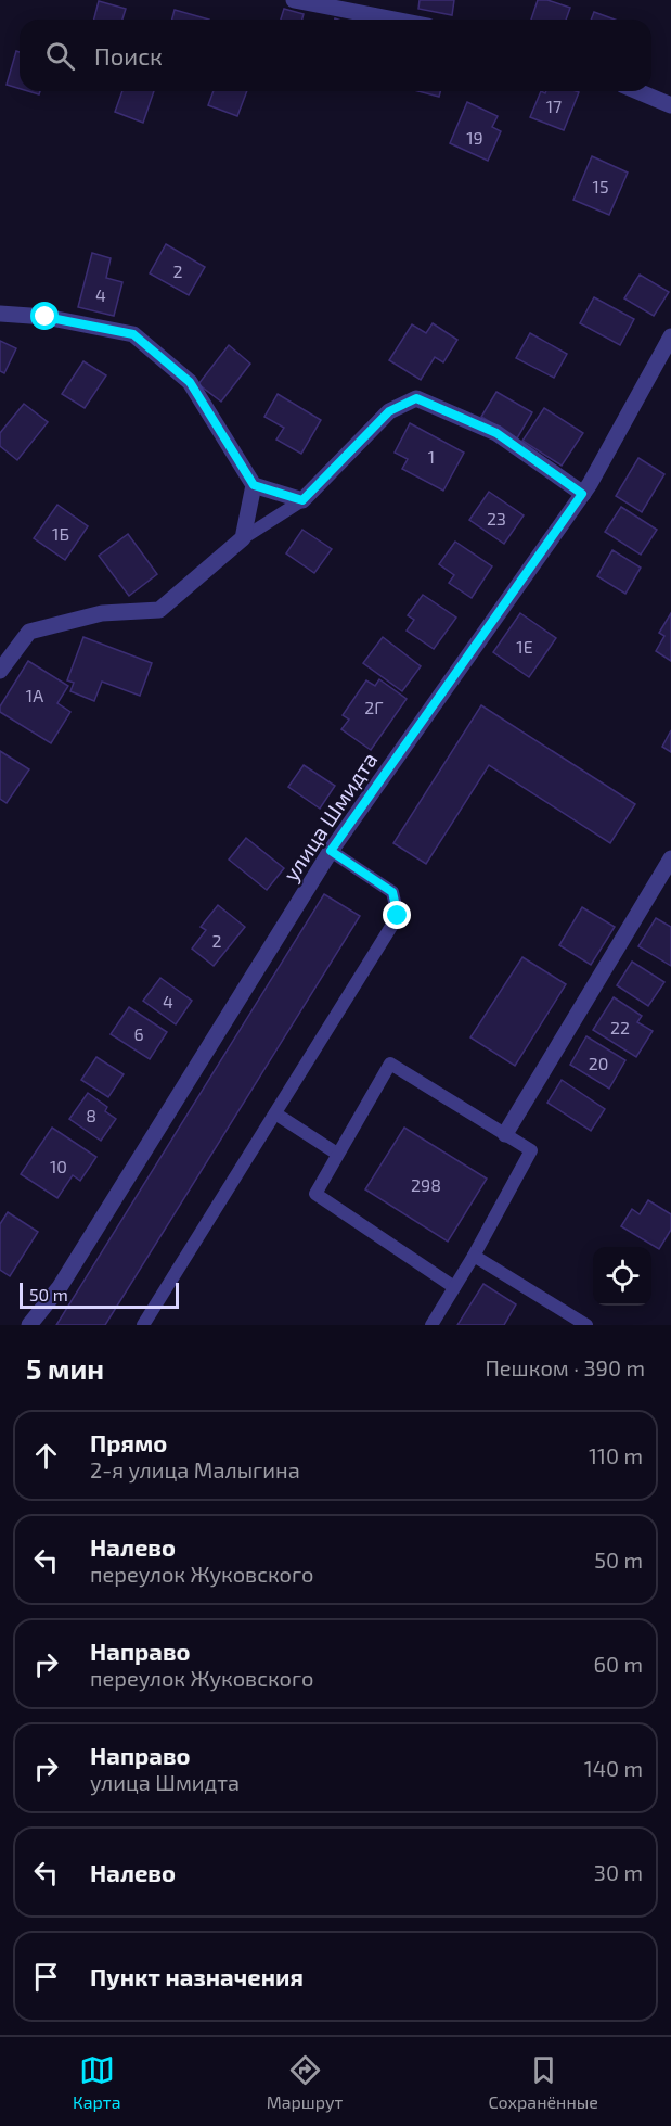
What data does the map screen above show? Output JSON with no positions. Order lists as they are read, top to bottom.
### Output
{
  "streets": {
    "street": ["улица Шмидта"]
  },
  "house_numbers": [
    "17",
    "19",
    "15",
    "2",
    "4",
    "1",
    "2З",
    "1Б",
    "1Е",
    "1А",
    "2Г",
    "2",
    "4",
    "22",
    "6",
    "20",
    "8",
    "10",
    "298"
  ],
  "scale_bar": "50 m",
  "page": {
    "search": "Поиск",
    "scale": "50 m",
    "heading": ["5 мин", "Пешком · 390 m"],
    "list": [
      ["Прямо", "2-я улица Малыгина", "110 m"],
      ["Налево", "переулок Жуковского", "50 m"],
      ["Направо", "переулок Жуковского", "60 m"],
      ["Направо", "улица Шмидта", "140 m"],
      ["Налево", "30 m"],
      "Пункт назначения"
    ],
    "nav": ["Карта", "Маршрут", "Сохранённые"]
  }
}
